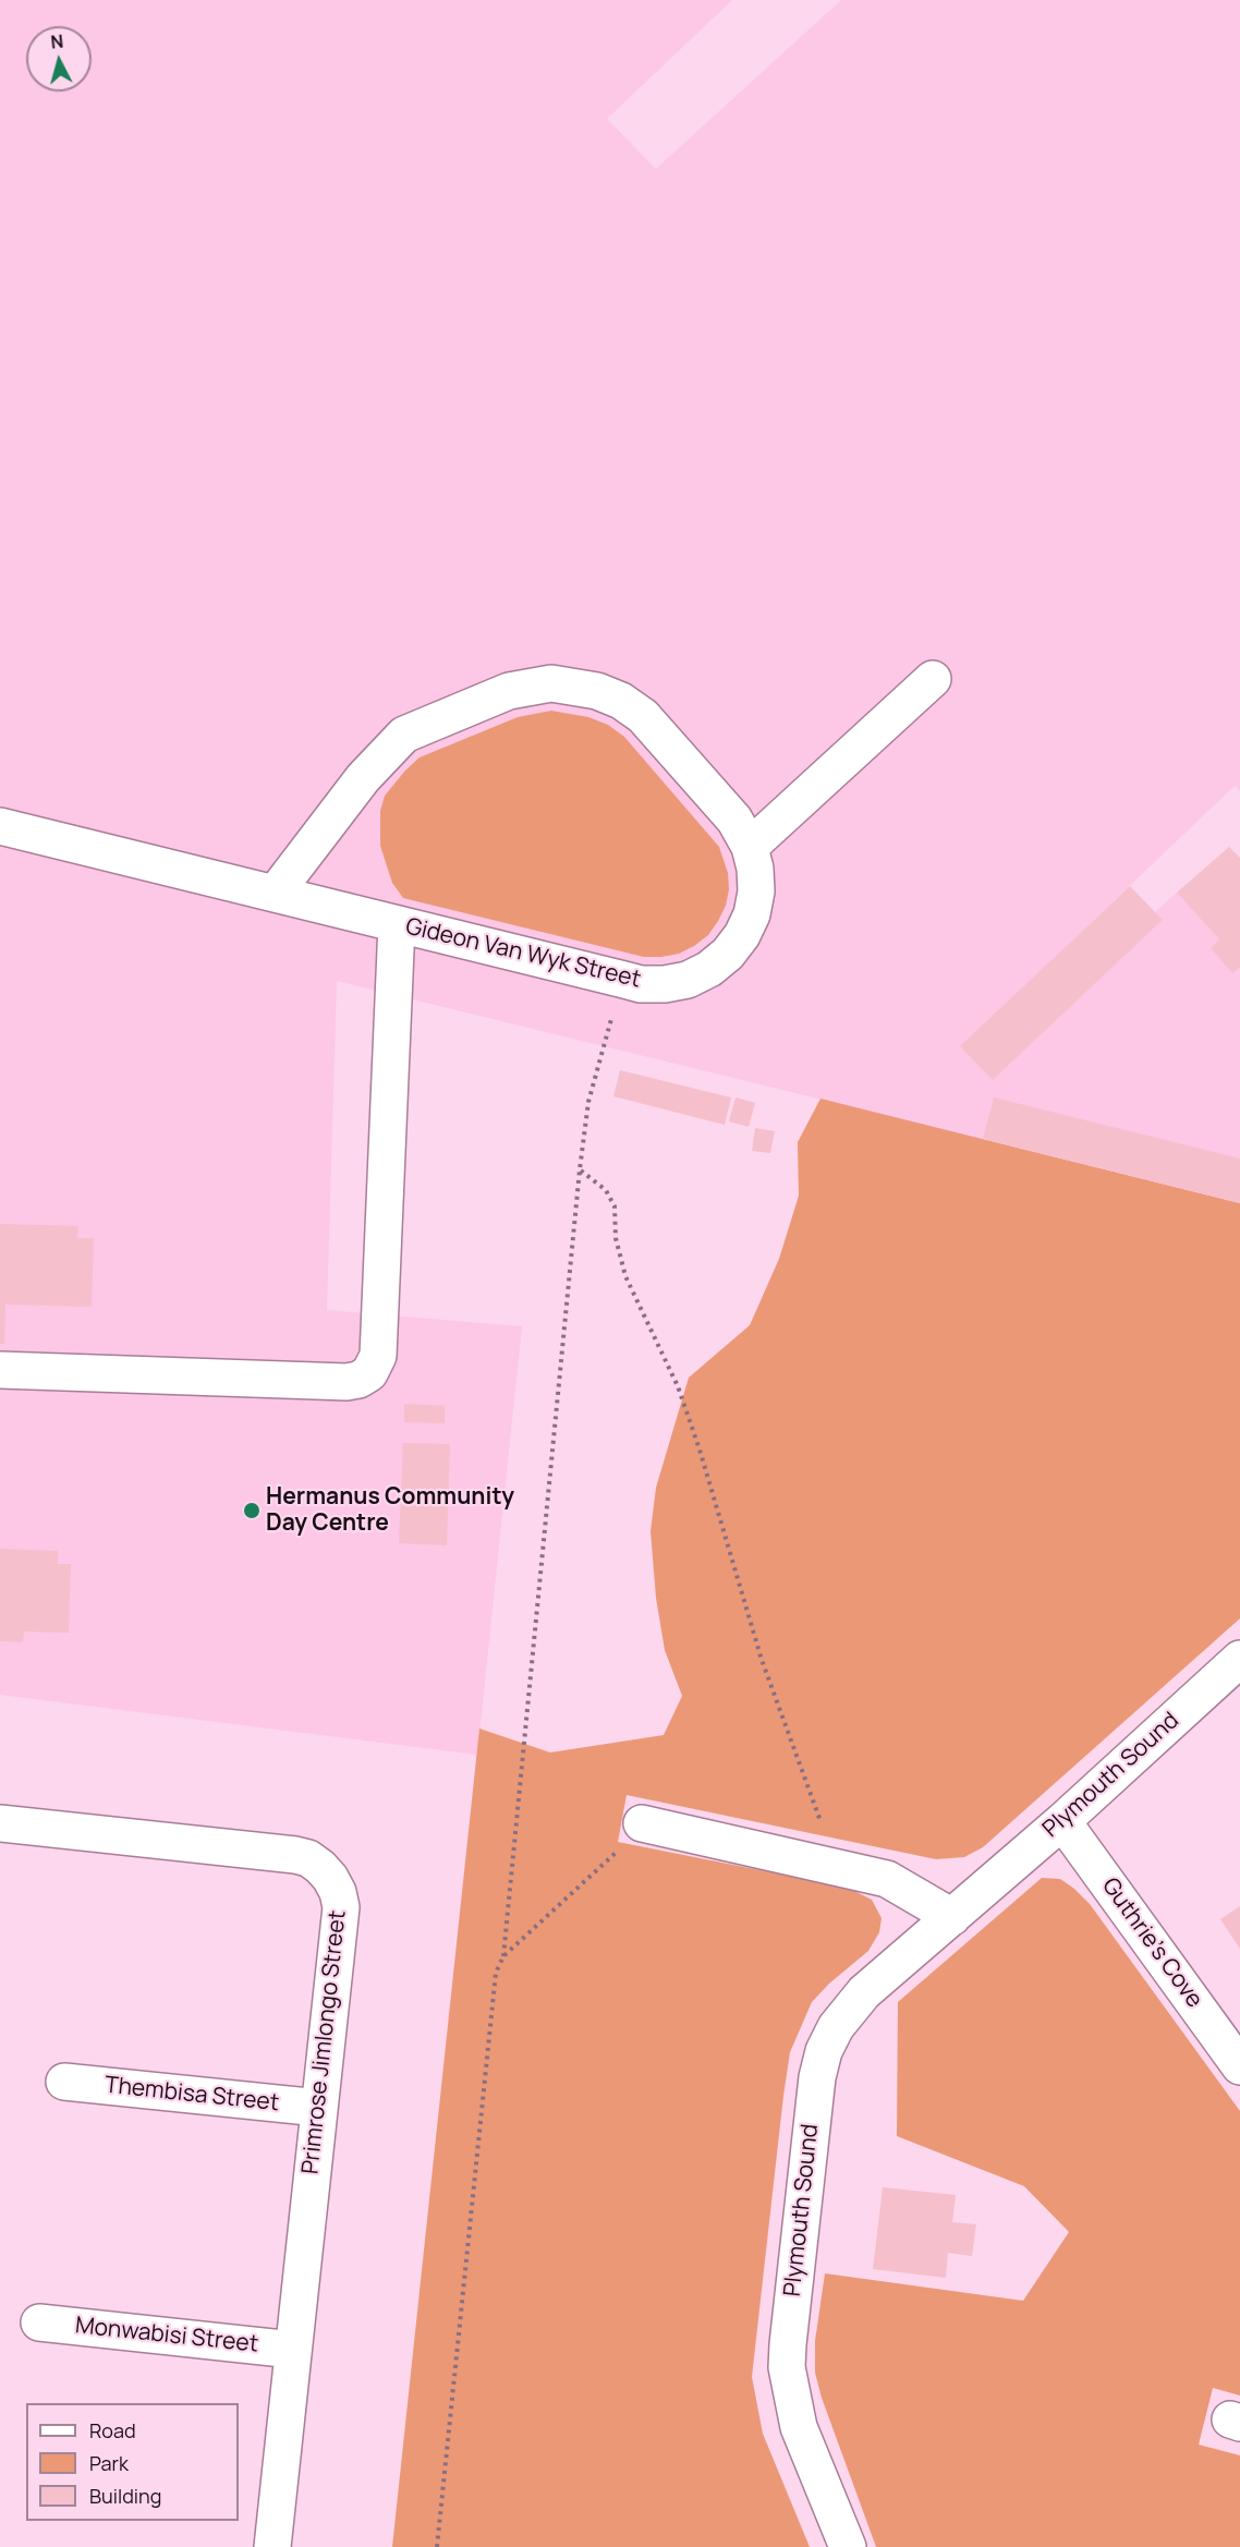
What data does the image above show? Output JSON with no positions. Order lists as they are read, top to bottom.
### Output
{
  "streets": {
    "street": [
      "Gideon Van Wyk Street",
      "Plymouth Sound",
      "Guthrie’s Cove",
      "Primrose Jimlongo Street",
      "Thembisa Street",
      "Monwabisi Street"
    ]
  },
  "crossings": [
    ["Plymouth Sound", "Guthrie’s Cove"],
    ["Primrose Jimlongo Street", "Thembisa Street"],
    ["Primrose Jimlongo Street", "Monwabisi Street"]
  ],
  "places": ["Hermanus Community Day Centre"],
  "legend": ["Road", "Park", "Building"],
  "north": "top"
}
